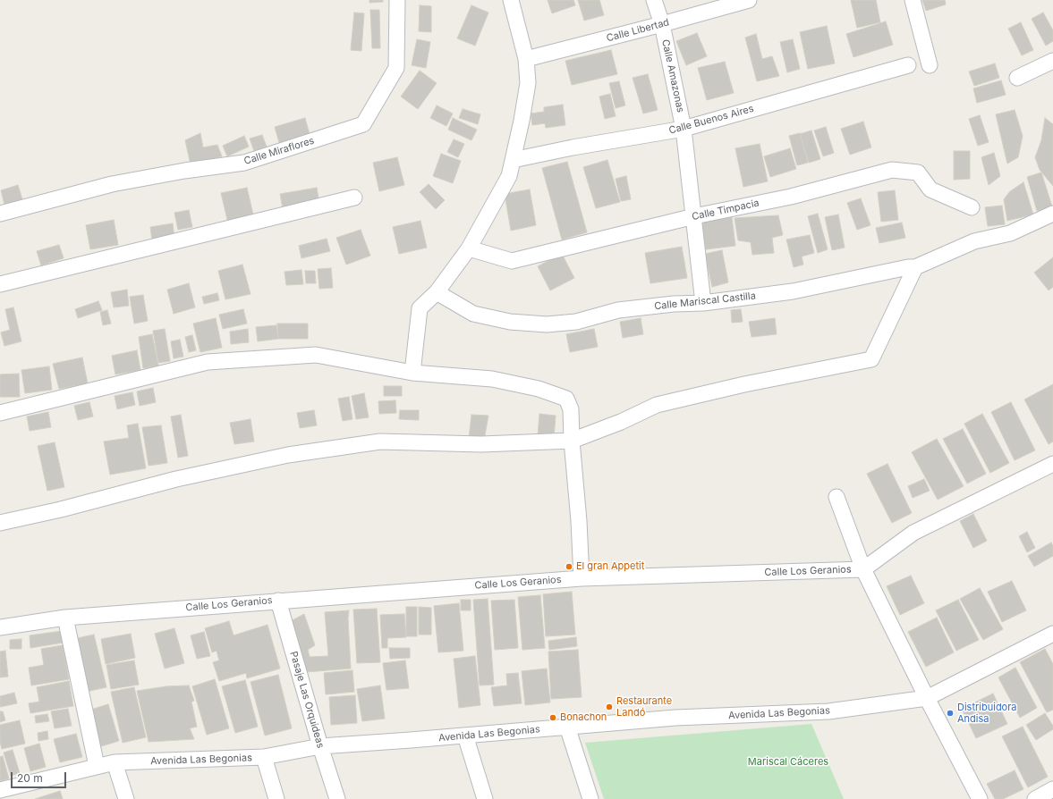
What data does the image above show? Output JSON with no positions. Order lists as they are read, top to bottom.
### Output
{
  "streets": {
    "street": [
      "Calle Libertad",
      "Calle Amazonas",
      "Calle Buenos Aires",
      "Calle Miraflores",
      "Calle Timpacia",
      "Calle Mariscal Castilla",
      "Calle Los Geranios",
      "Pasaje Las Orquideas",
      "Avenida Las Begonias"
    ]
  },
  "crossings": [
    ["Calle Libertad", "Calle Amazonas"],
    ["Calle Amazonas", "Calle Buenos Aires"],
    ["Calle Amazonas", "Calle Timpacia"],
    ["Calle Amazonas", "Calle Mariscal Castilla"],
    ["Calle Los Geranios", "Pasaje Las Orquideas"],
    ["Pasaje Las Orquideas", "Avenida Las Begonias"]
  ],
  "parks": ["Mariscal Cáceres"],
  "places": [
    "El gran Appetit",
    "Restaurante Landó",
    "Distribuidora Andisa",
    "Bonachon"
  ],
  "scale_bar": "20 m"
}
